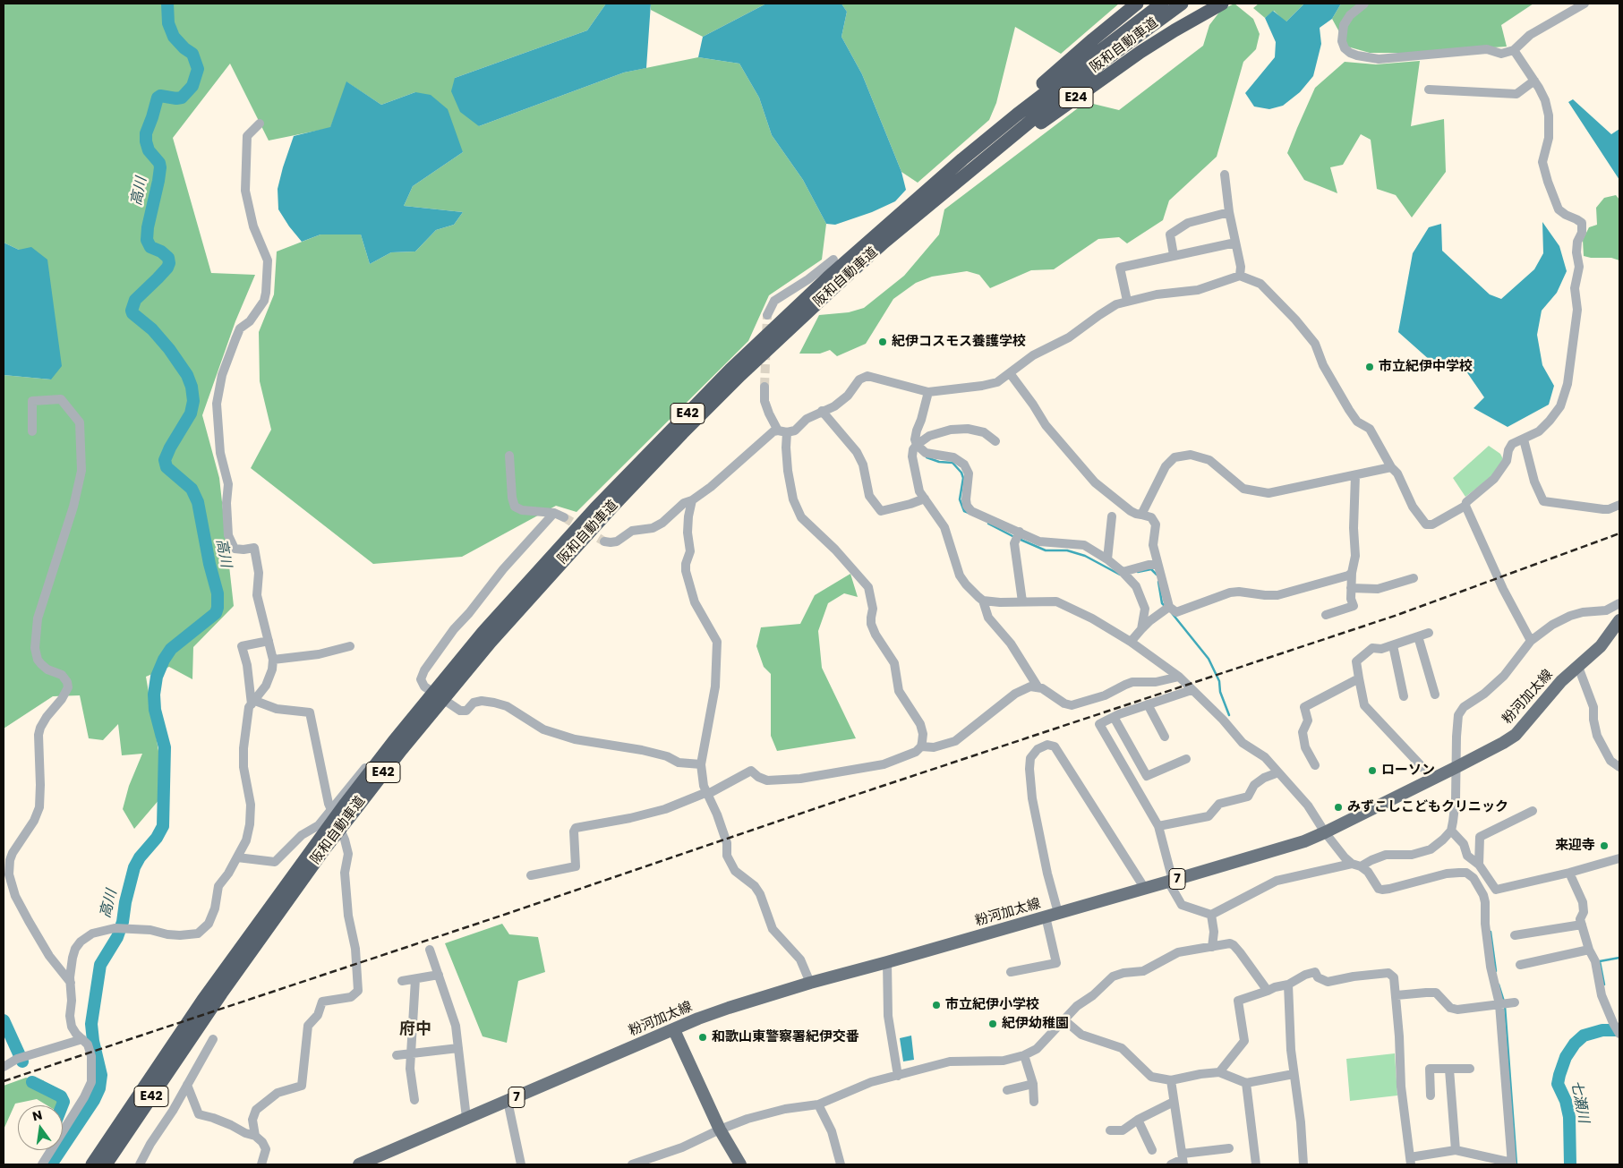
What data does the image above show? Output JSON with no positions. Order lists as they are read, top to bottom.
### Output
{
  "streets": {
    "highway": ["阪和自動車道", "E24", "E42"],
    "main road": ["粉河加太線", "7"]
  },
  "crossings": [
    ["阪和自動車道", "E24"]
  ],
  "districts": ["府中"],
  "water": ["高川", "七瀬川"],
  "places": [
    "紀伊コスモス養護学校",
    "市立紀伊中学校",
    "ローソン",
    "みずこしこどもクリニック",
    "来迎寺",
    "市立紀伊小学校",
    "紀伊幼稚園",
    "和歌山東警察署紀伊交番"
  ],
  "north": "top"
}
